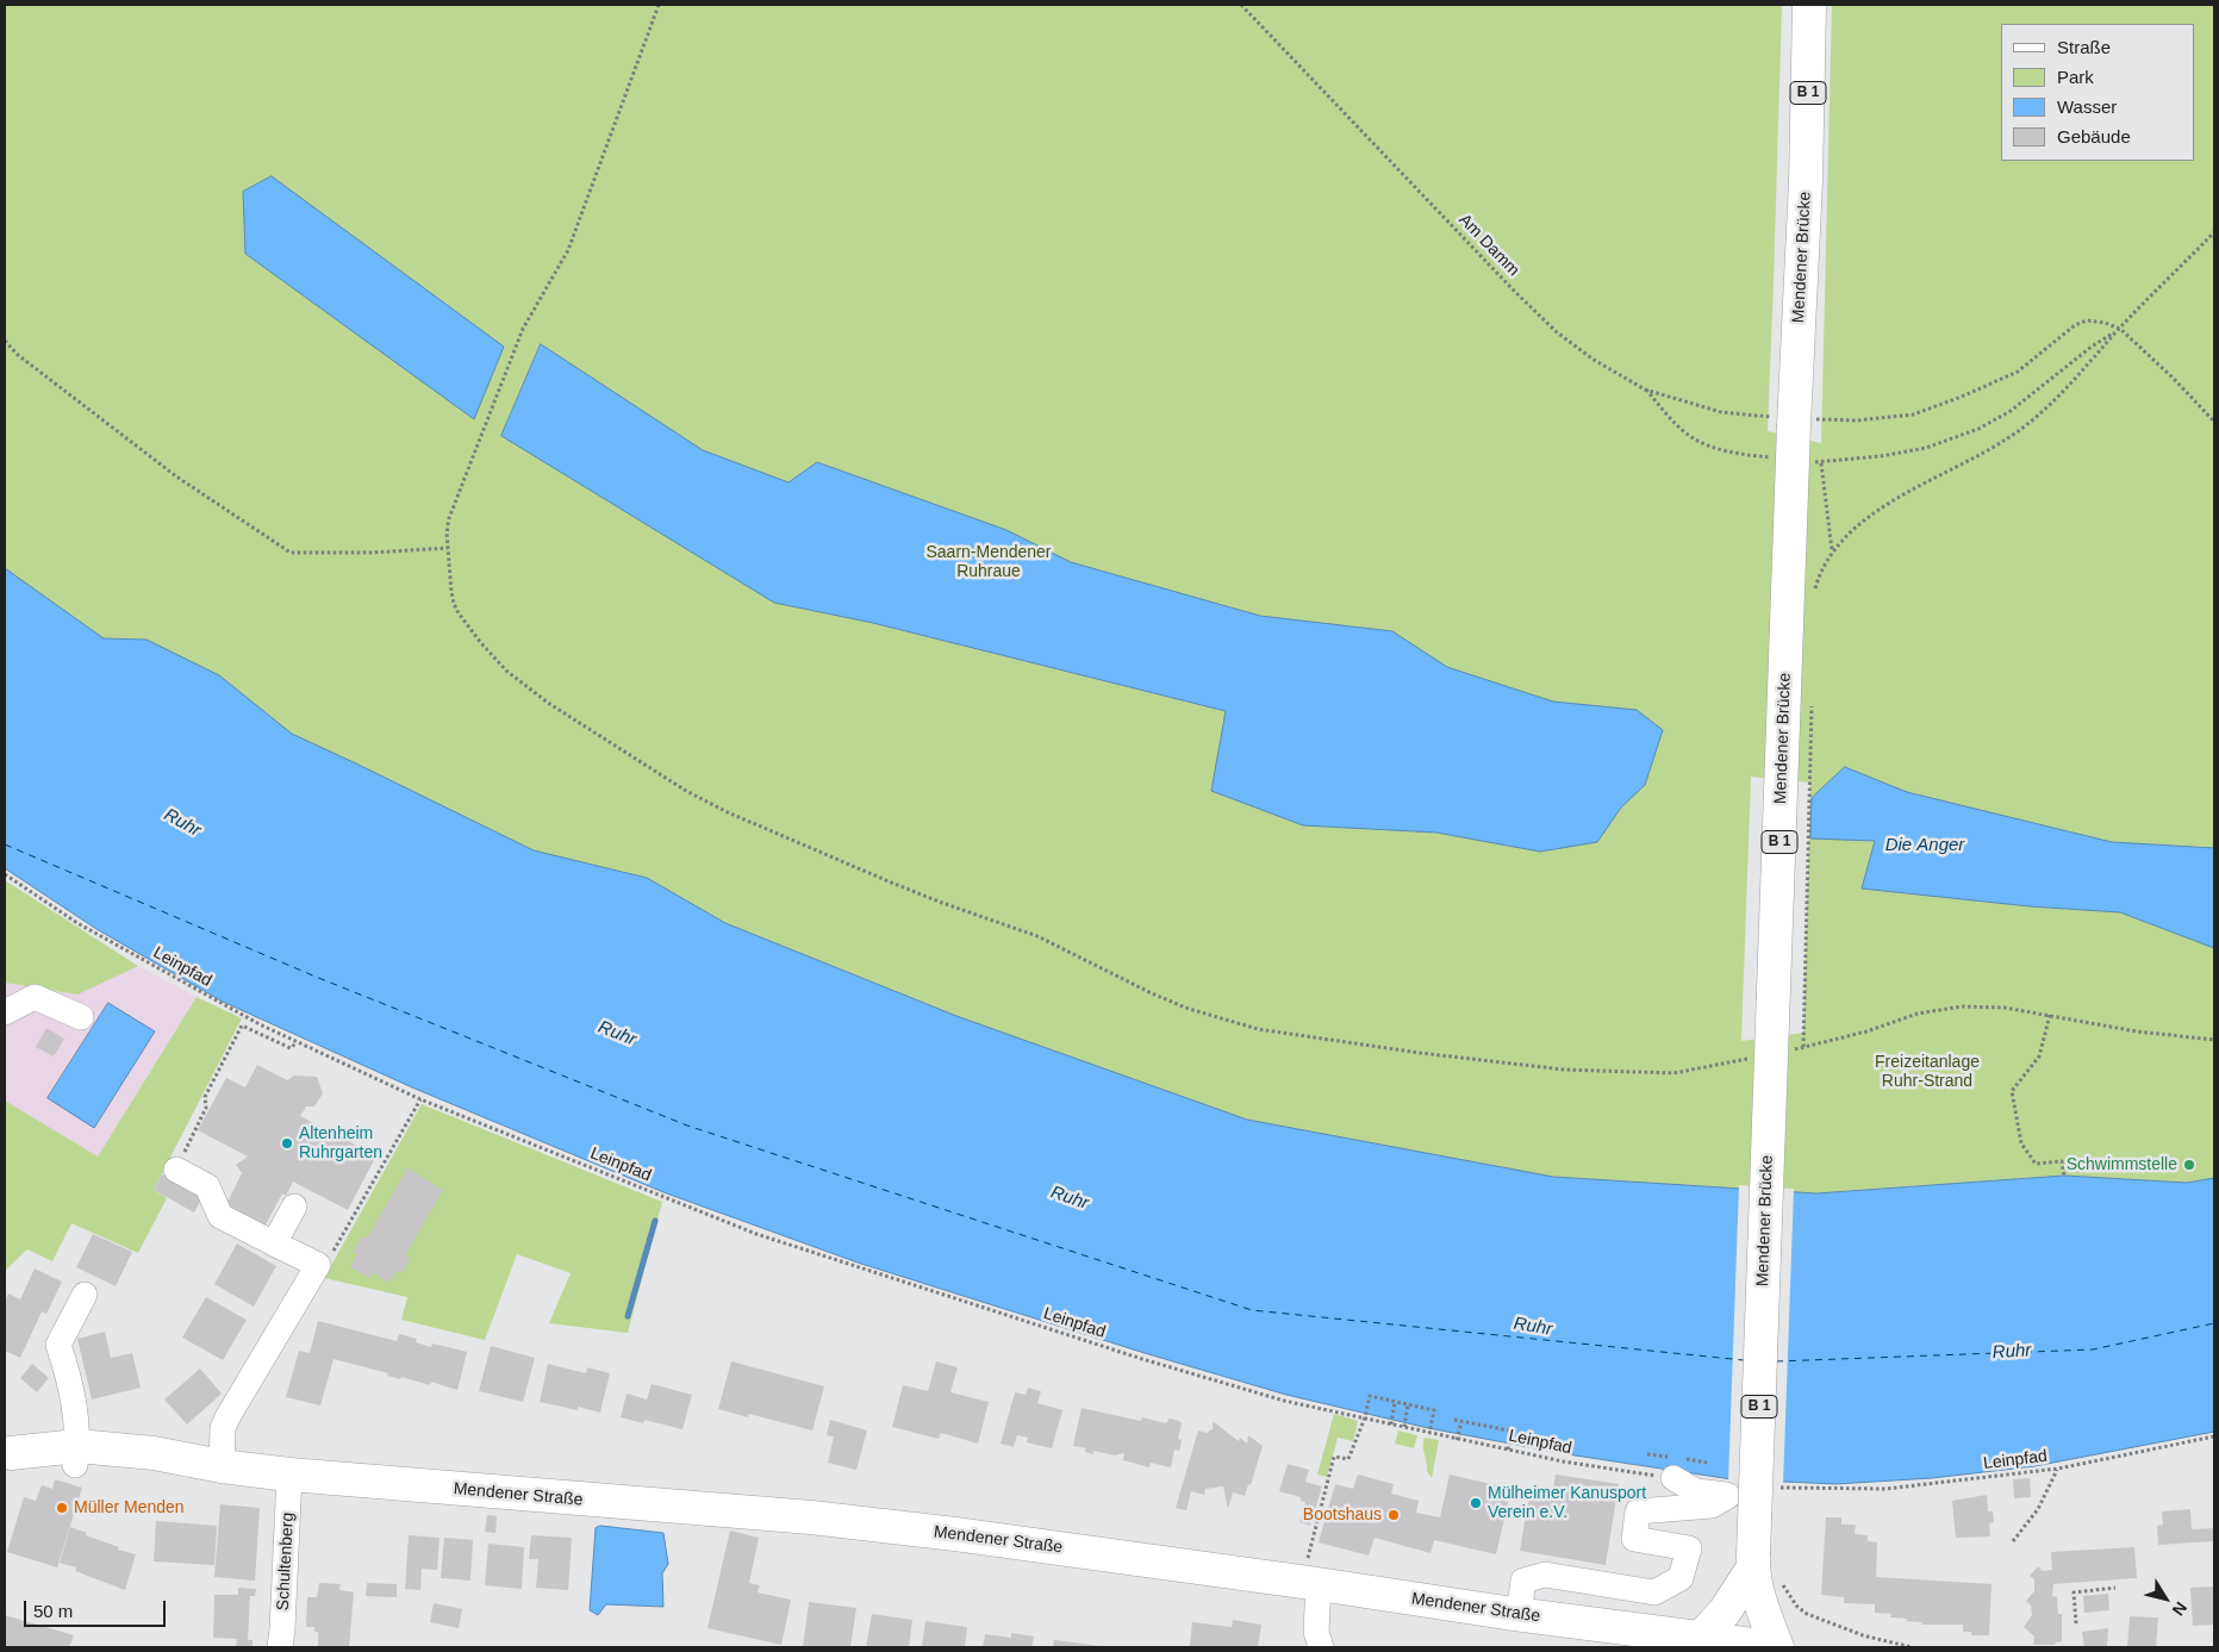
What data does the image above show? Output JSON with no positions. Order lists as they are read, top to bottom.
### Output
{
  "streets": {
    "main road": ["B 1", "Mendener Brücke", "Mendener Straße"],
    "street": ["Schultenberg"],
    "path": ["Am Damm", "Leinpfad"]
  },
  "crossings": [
    ["Am Damm", "Mendener Brücke"],
    ["Mendener Straße", "Schultenberg"]
  ],
  "water": ["Ruhr", "Die Anger"],
  "parks": ["Saarn-Mendener Ruhraue", "Freizeitanlage Ruhr-Strand"],
  "places": [
    "Altenheim Ruhrgarten",
    "Schwimmstelle",
    "Mülheimer Kanusport Verein e.V.",
    "Müller Menden",
    "Bootshaus"
  ],
  "legend": [
    "Straße",
    "Park",
    "Wasser",
    "Gebäude"
  ],
  "scale_bar": "50 m",
  "north": "bottom right"
}
